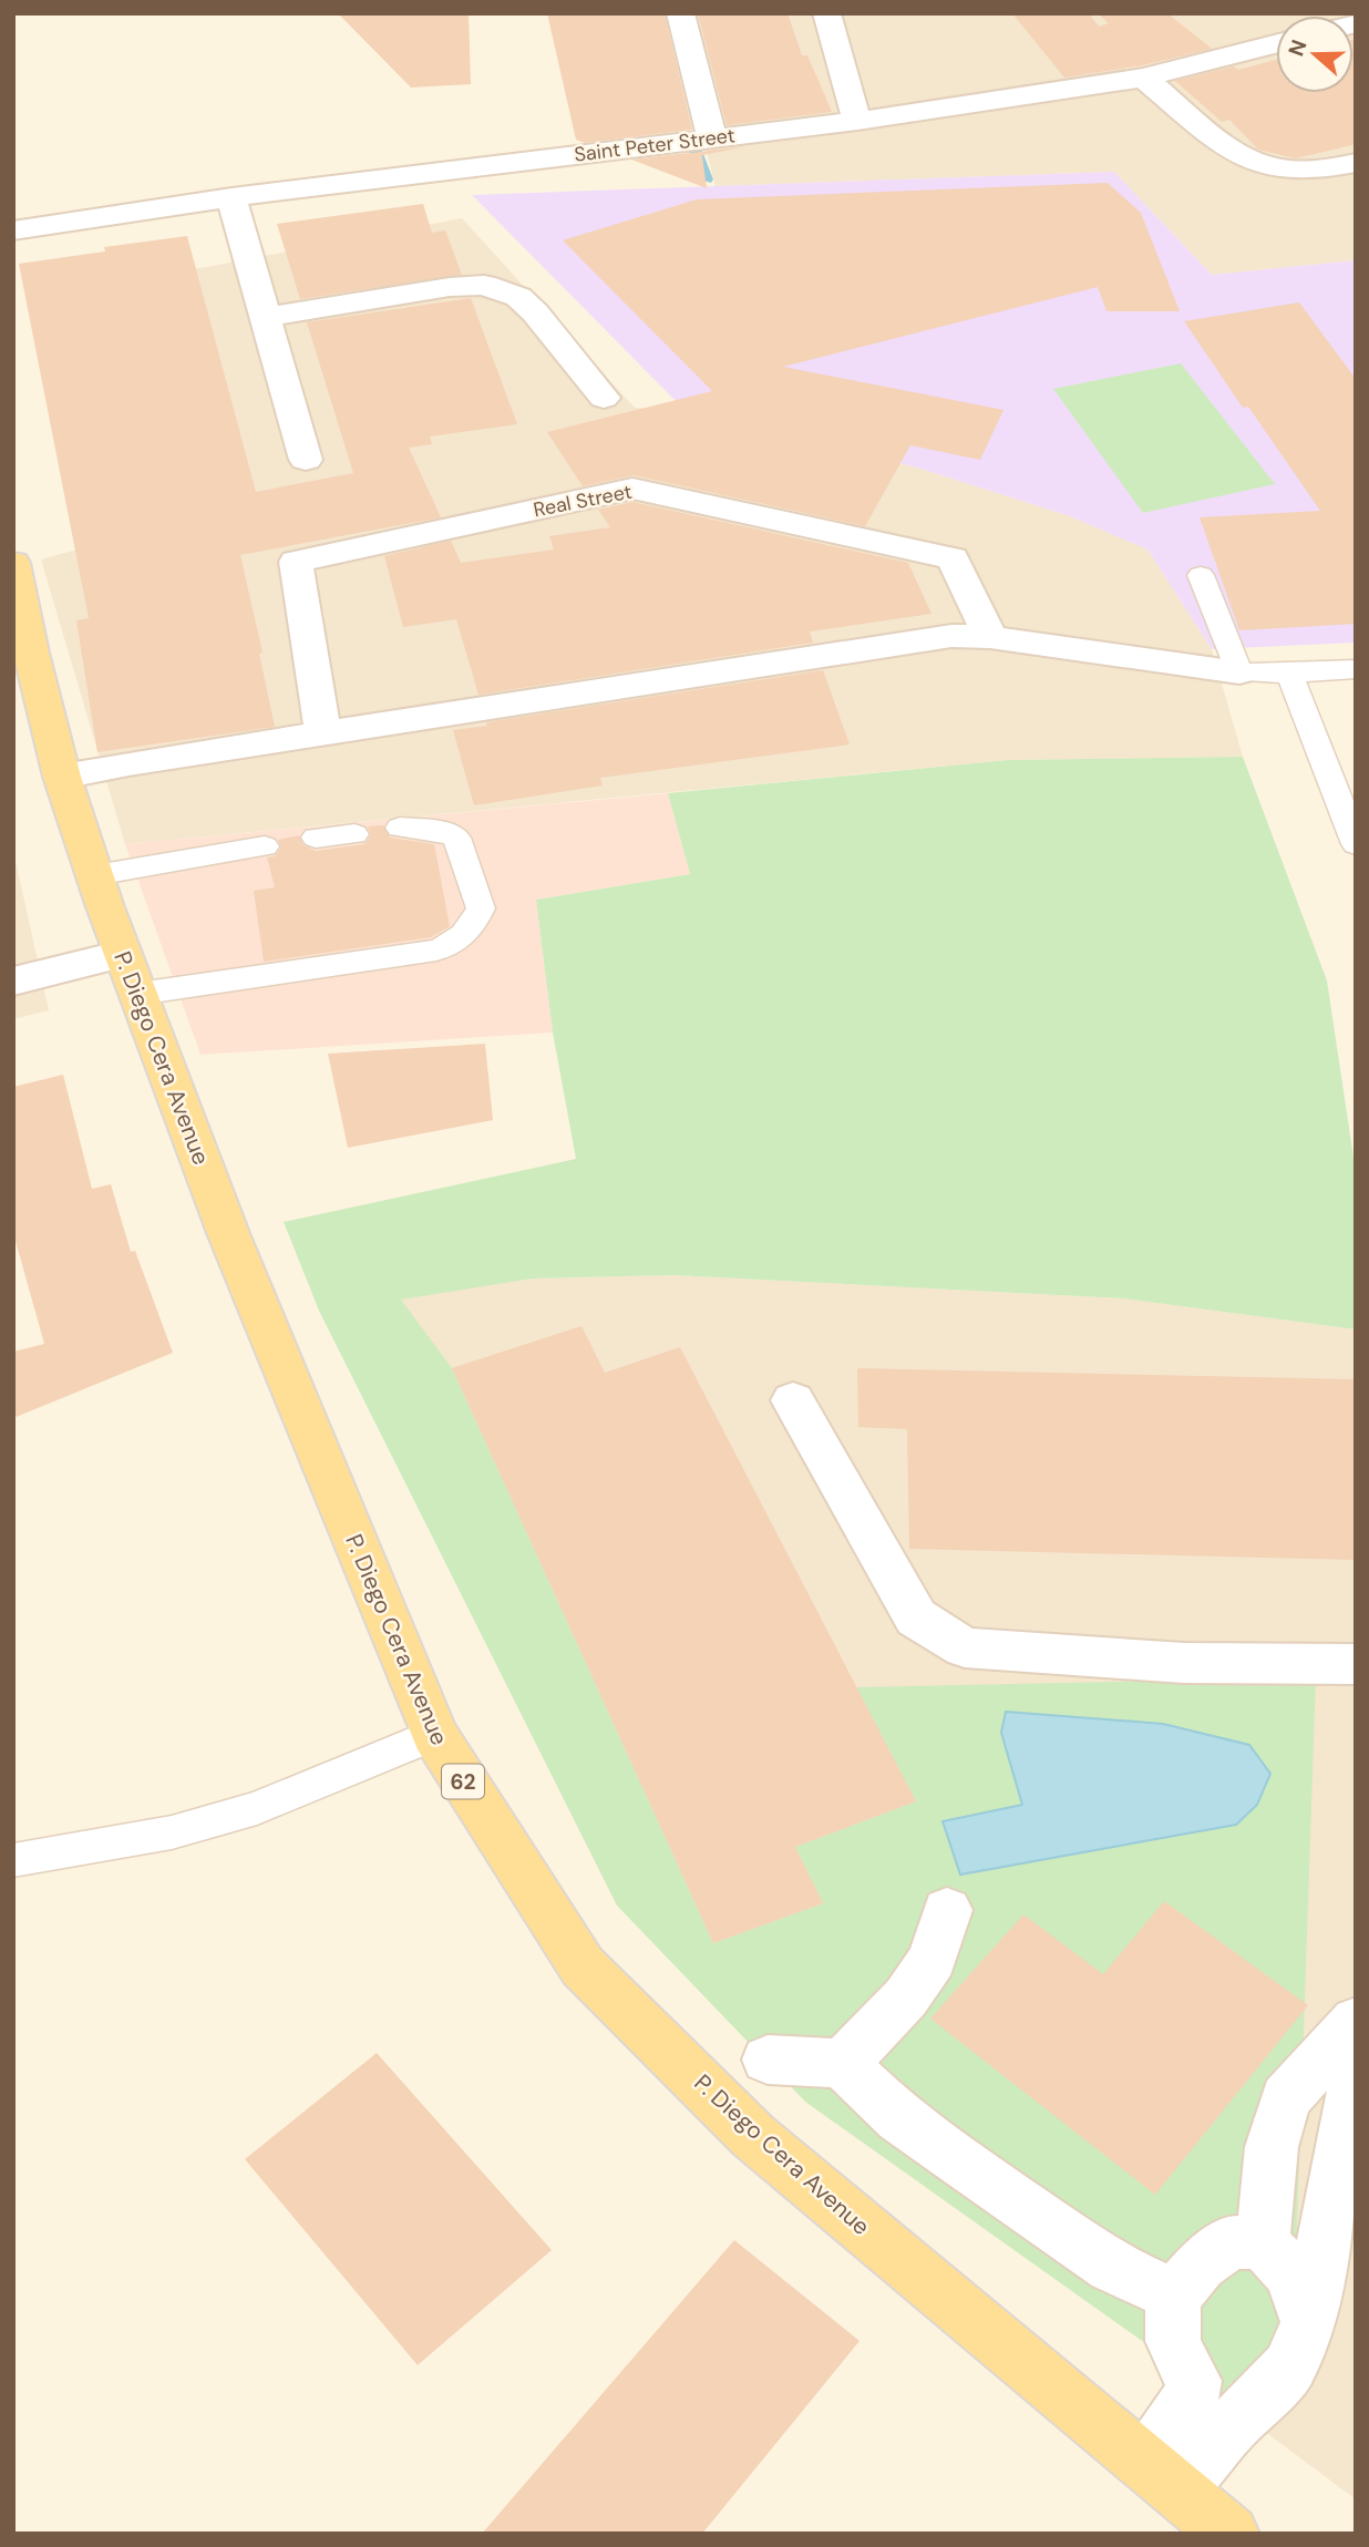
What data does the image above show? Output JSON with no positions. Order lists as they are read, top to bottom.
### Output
{
  "streets": {
    "main road": ["P. Diego Cera Avenue", "62"],
    "street": ["Saint Peter Street", "Real Street"]
  },
  "north": "left"
}
